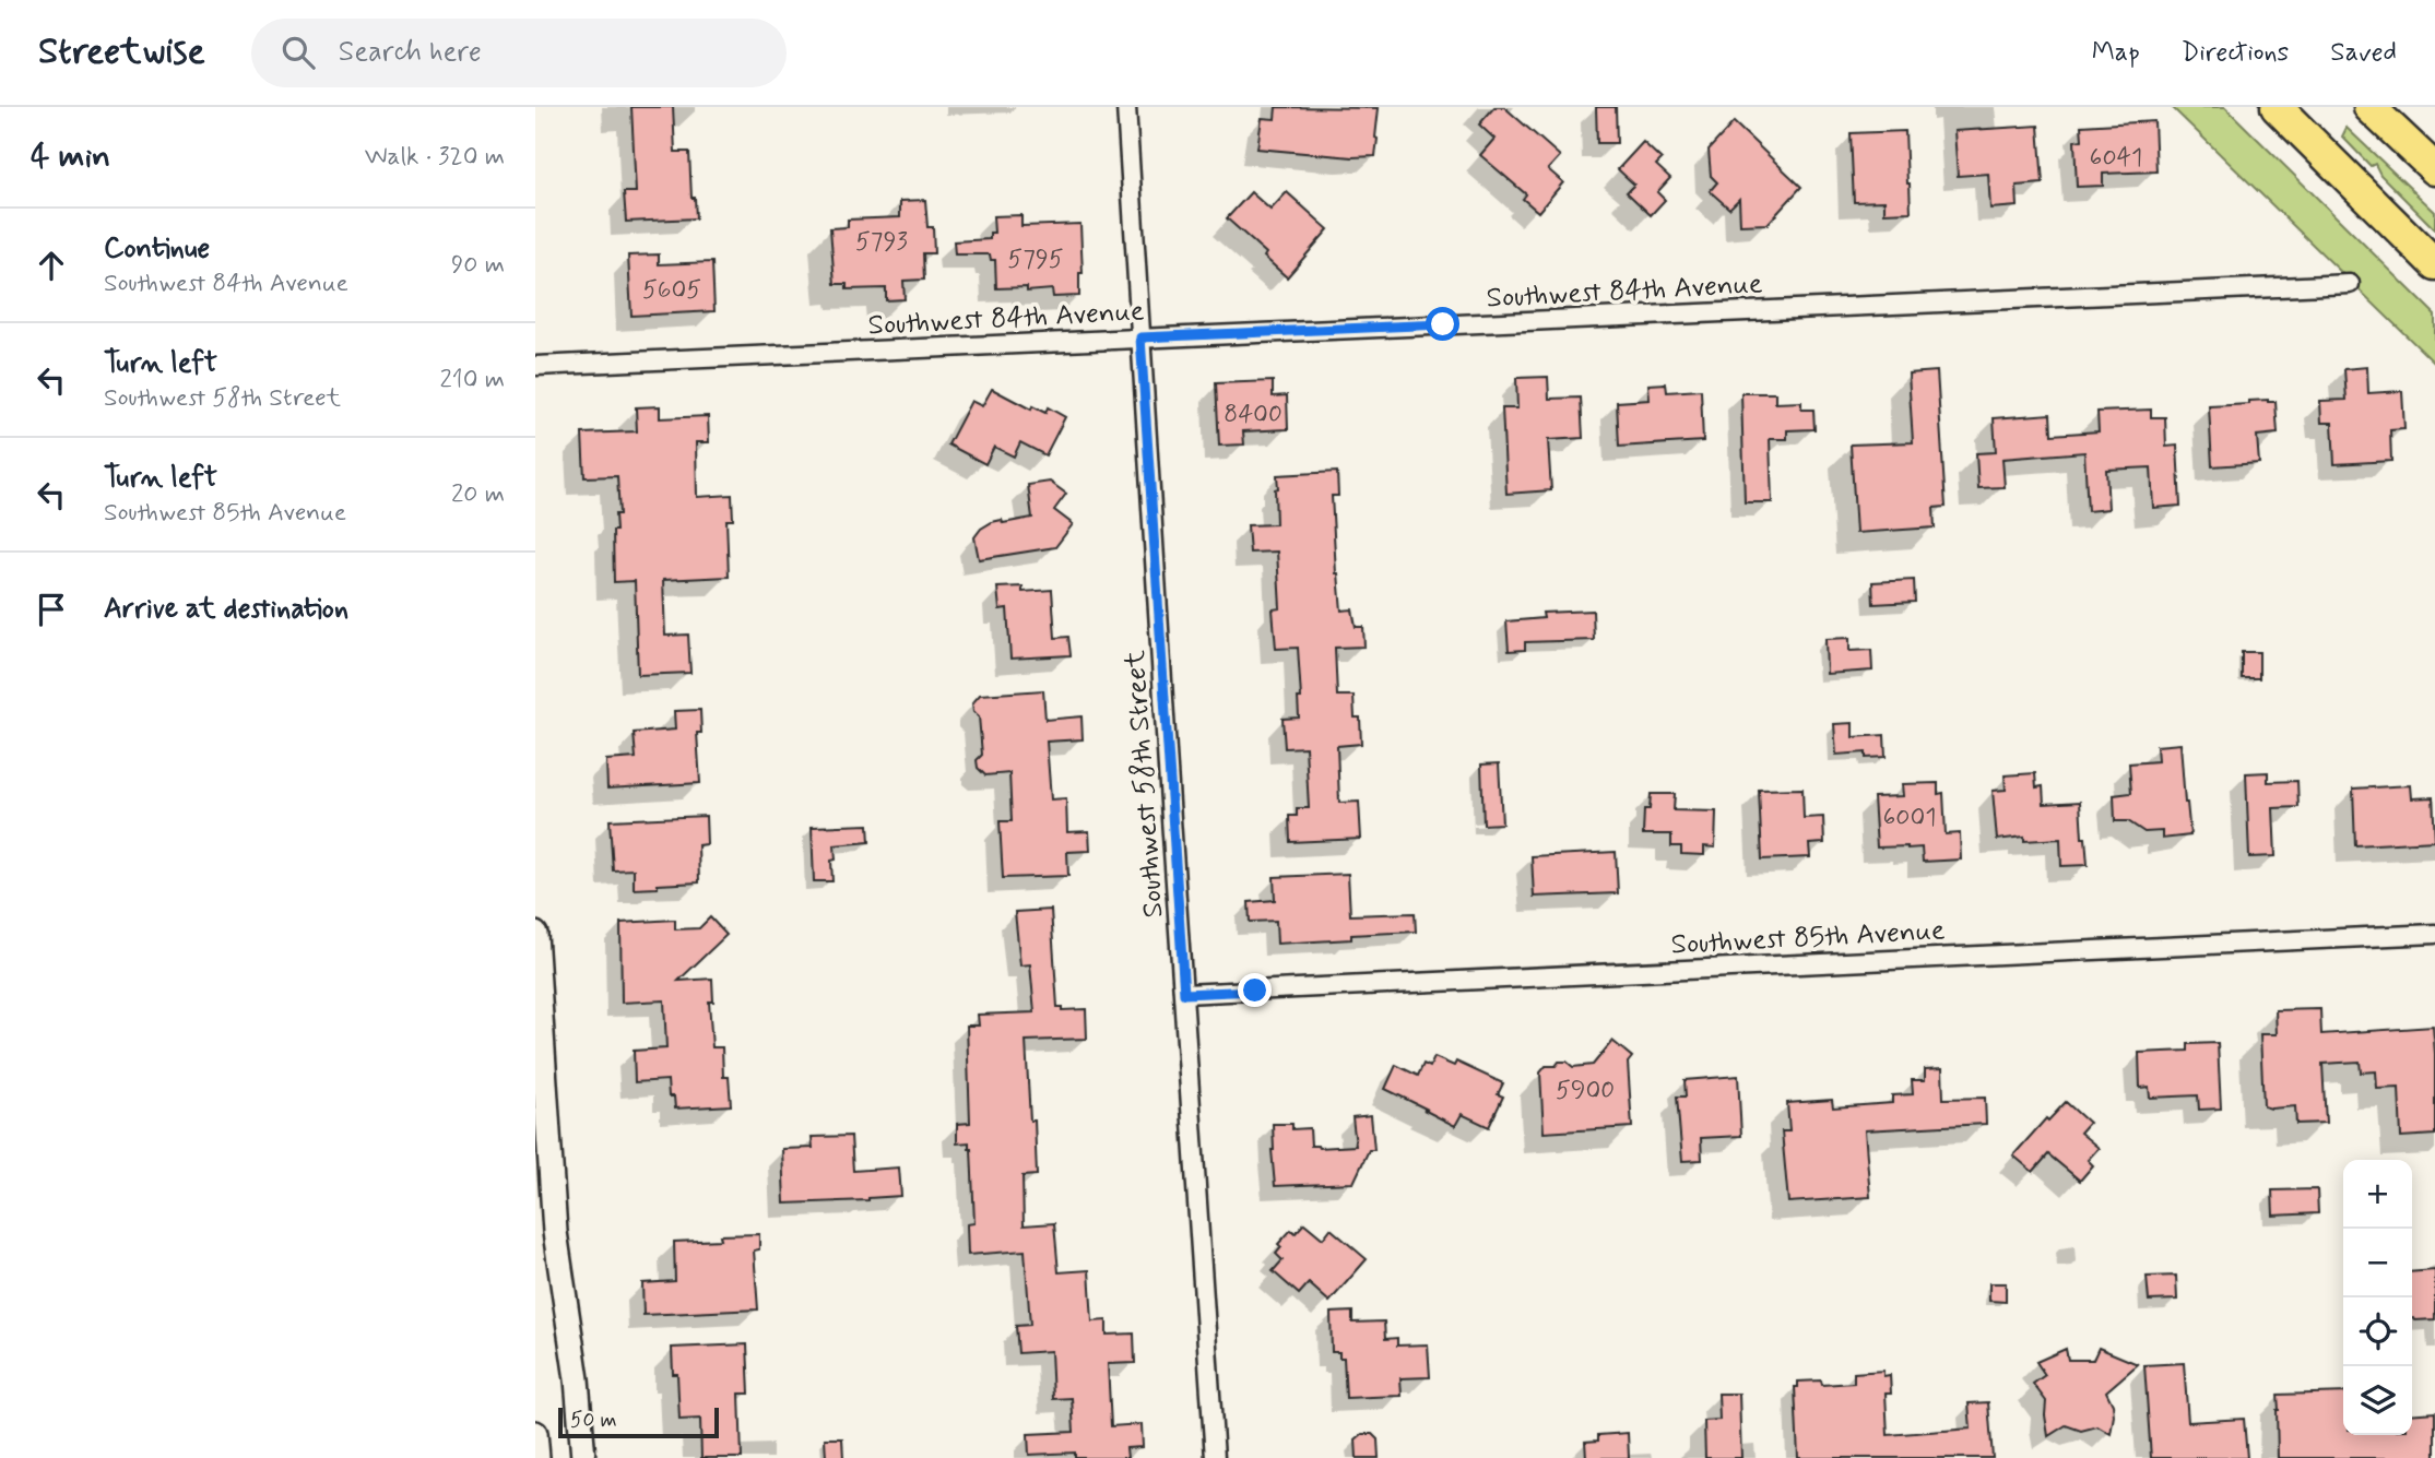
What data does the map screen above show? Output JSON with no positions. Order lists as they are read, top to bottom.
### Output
{
  "streets": {
    "street": ["Southwest 84th Avenue", "Southwest 58th Street", "Southwest 85th Avenue"]
  },
  "crossings": [
    ["Southwest 84th Avenue", "Southwest 58th Street"],
    ["Southwest 58th Street", "Southwest 85th Avenue"]
  ],
  "house_numbers": [
    "6041",
    "5793",
    "5795",
    "5605",
    "8400",
    "6001",
    "5900"
  ],
  "scale_bar": "50 m",
  "page": {
    "header": "Streetwise",
    "search": "Search here",
    "nav": ["Map", "Directions", "Saved"],
    "heading": ["4 min", "Walk · 320 m"],
    "list": [
      ["Continue", "Southwest 84th Avenue", "90 m"],
      ["Turn left", "Southwest 58th Street", "210 m"],
      ["Turn left", "Southwest 85th Avenue", "20 m"],
      "Arrive at destination"
    ],
    "map_buttons": ["+", "−"],
    "scale": "50 m"
  }
}
